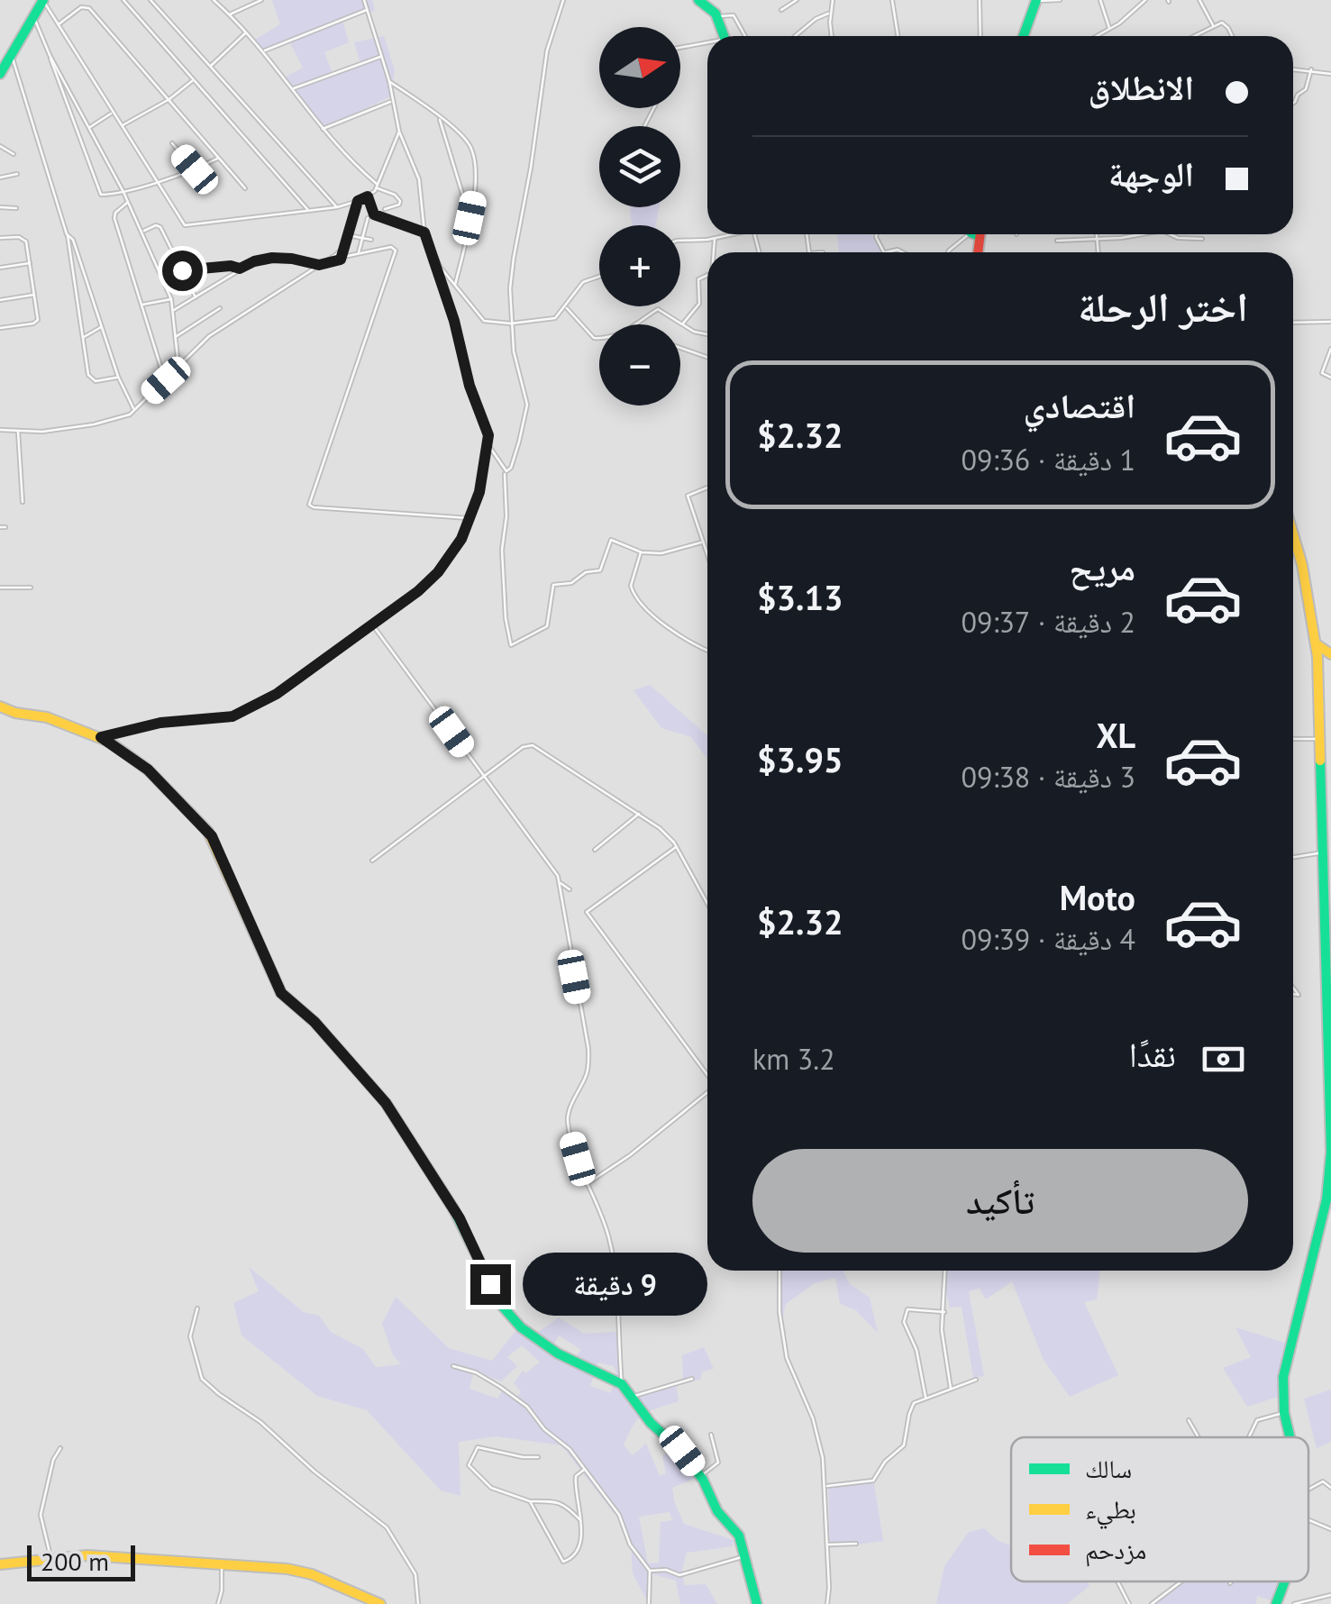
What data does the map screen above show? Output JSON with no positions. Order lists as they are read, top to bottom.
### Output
{
  "legend": ["سالك", "بطيء", "مزدحم"],
  "scale_bar": "200 m",
  "north": "right",
  "page": {
    "map_buttons": ["+", "−"],
    "banner": ["الانطلاق", "الوجهة"],
    "heading": "اختر الرحلة",
    "list": [
      {
        "name": "اقتصادي",
        "note": "1 دقيقة · 09:36",
        "value": "$2.32"
      },
      {
        "name": "مريح",
        "note": "2 دقيقة · 09:37",
        "value": "$3.13"
      },
      {
        "name": "XL",
        "note": "3 دقيقة · 09:38",
        "value": "$3.95"
      },
      {
        "name": "Moto",
        "note": "4 دقيقة · 09:39",
        "value": "$2.32"
      }
    ],
    "pay": ["نقدًا", "3.2 km"],
    "buttons": "تأكيد",
    "bubble": "9 دقيقة",
    "scale": "200 m"
  }
}
